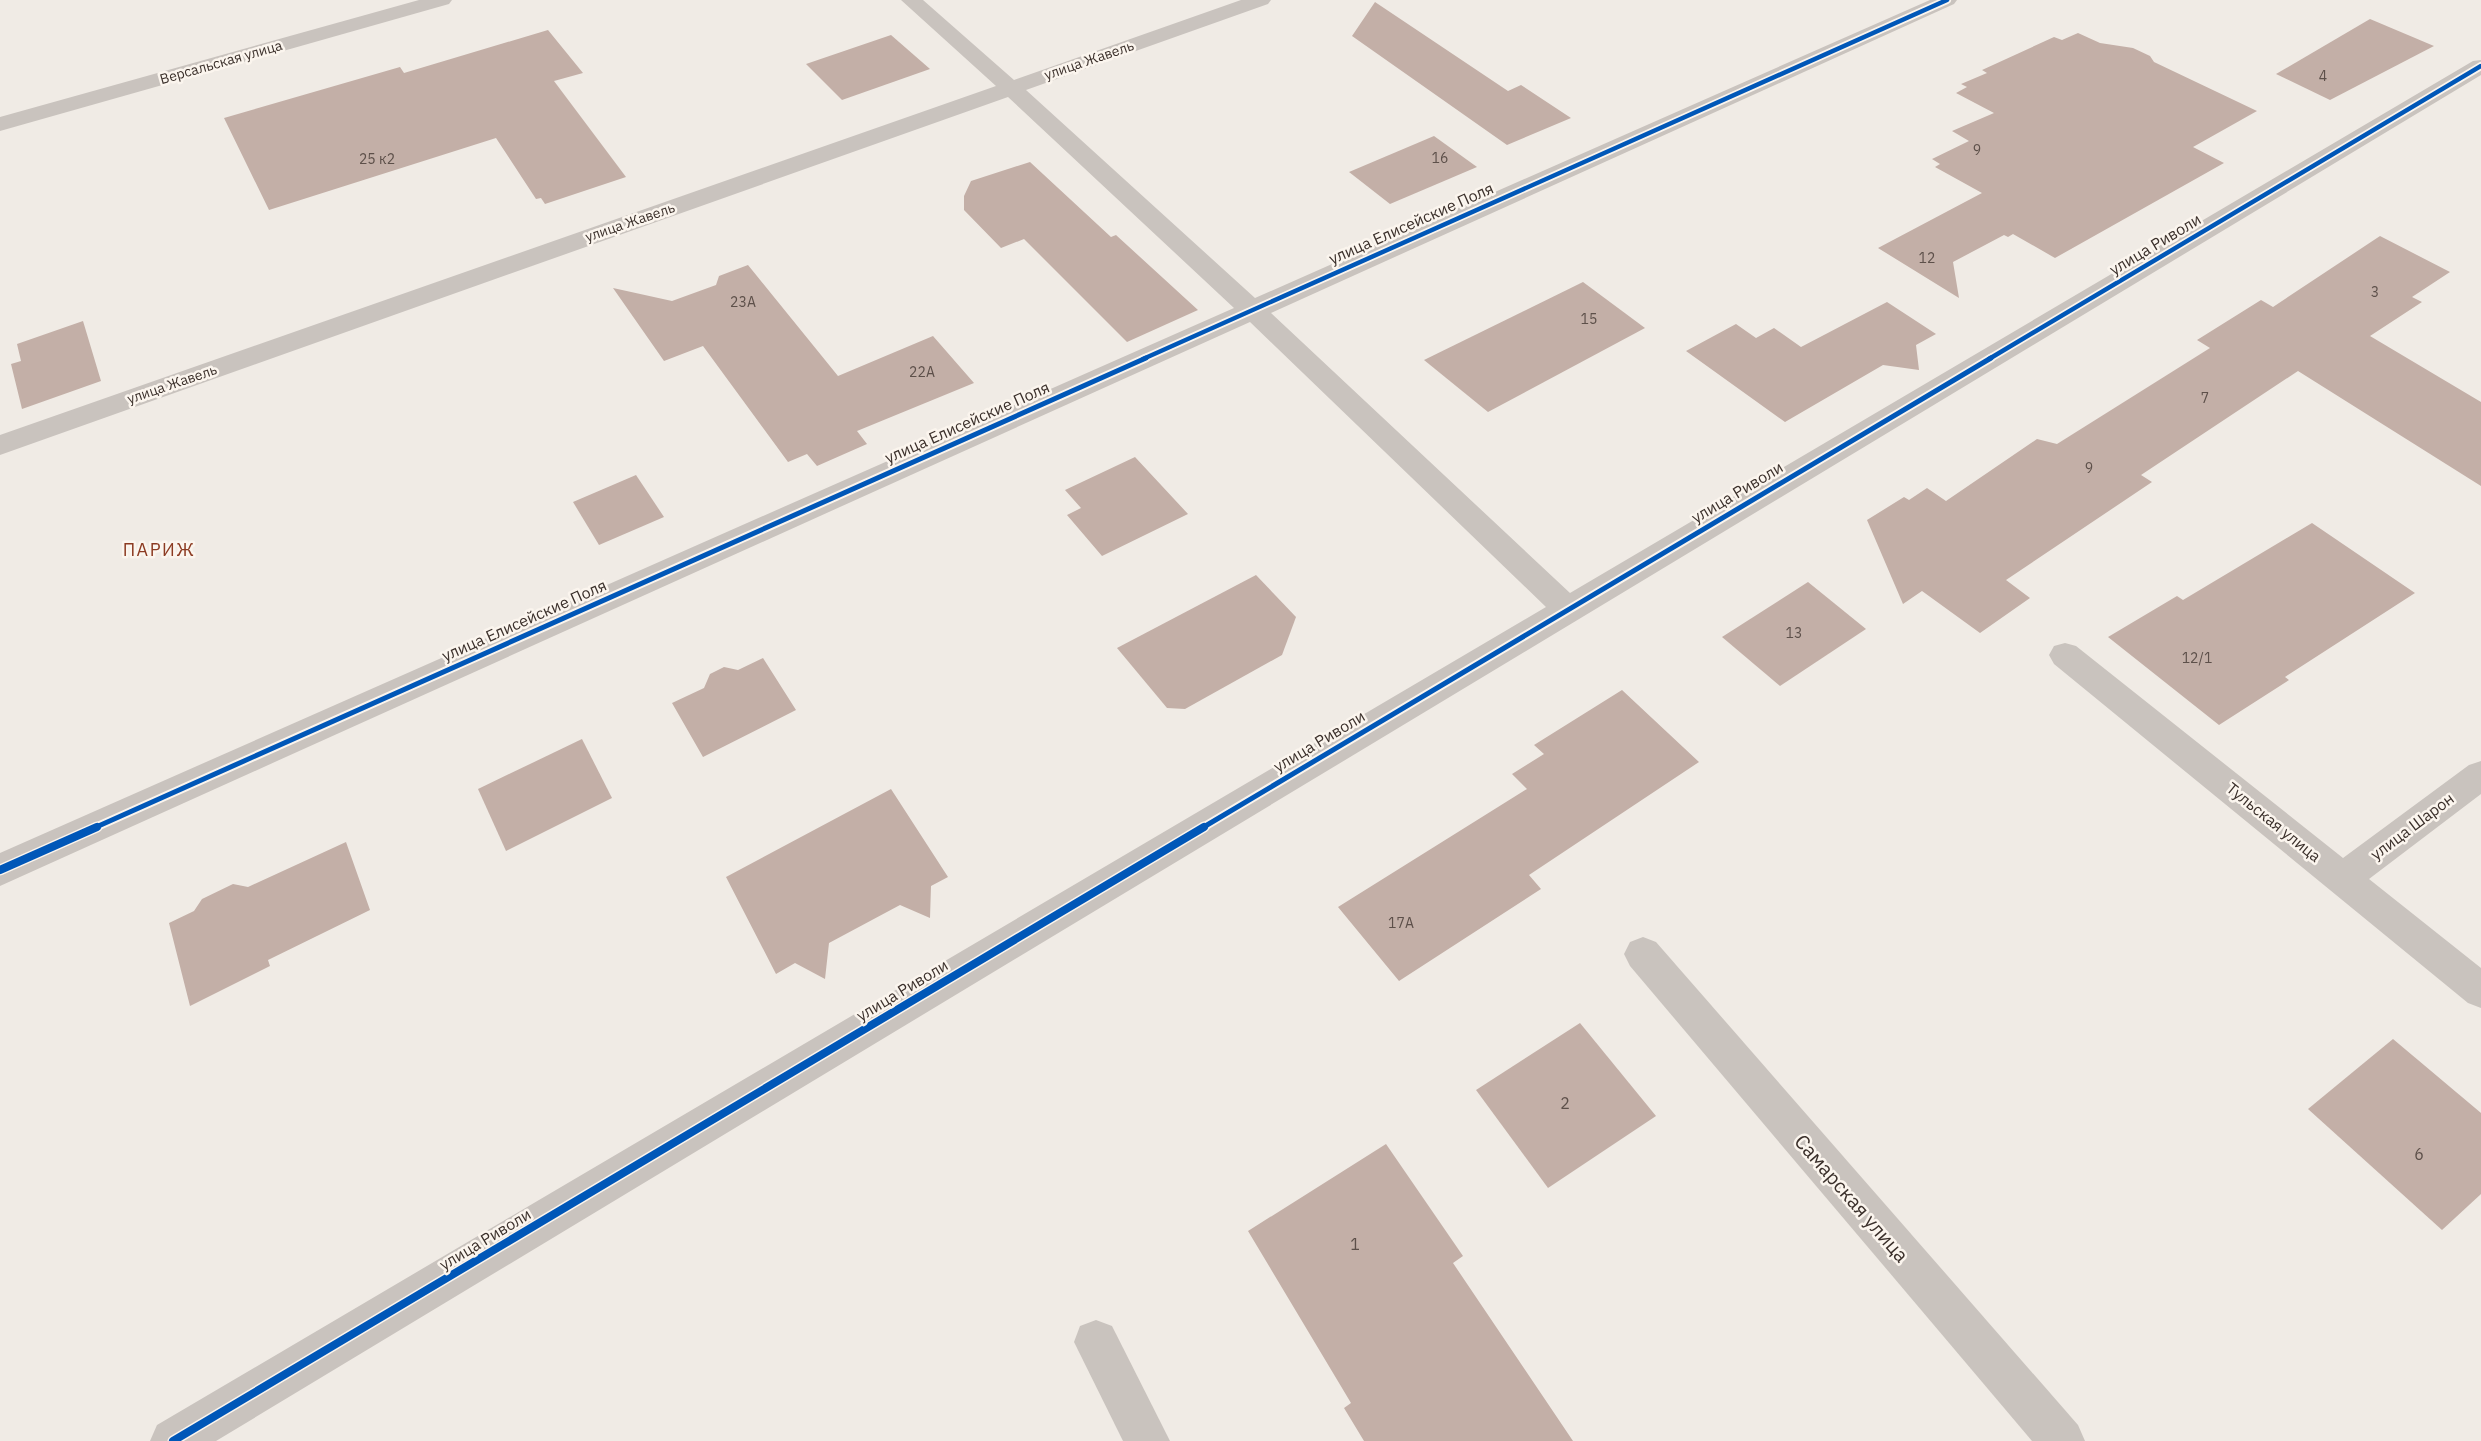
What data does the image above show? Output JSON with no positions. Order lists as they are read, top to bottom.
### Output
{
  "streets": {
    "street": [
      "улица Жавель",
      "Версальская улица",
      "улица Елисейские Поля",
      "улица Риволи",
      "Тульская улица",
      "улица Шарон",
      "Самарская улица"
    ]
  },
  "crossings": [
    ["Тульская улица", "улица Шарон"]
  ],
  "districts": ["ПАРИЖ"],
  "house_numbers": [
    "4",
    "9",
    "16",
    "25 к2",
    "12",
    "3",
    "23А",
    "15",
    "22А",
    "7",
    "9",
    "13",
    "12/1",
    "17А",
    "2",
    "6",
    "1"
  ]
}
